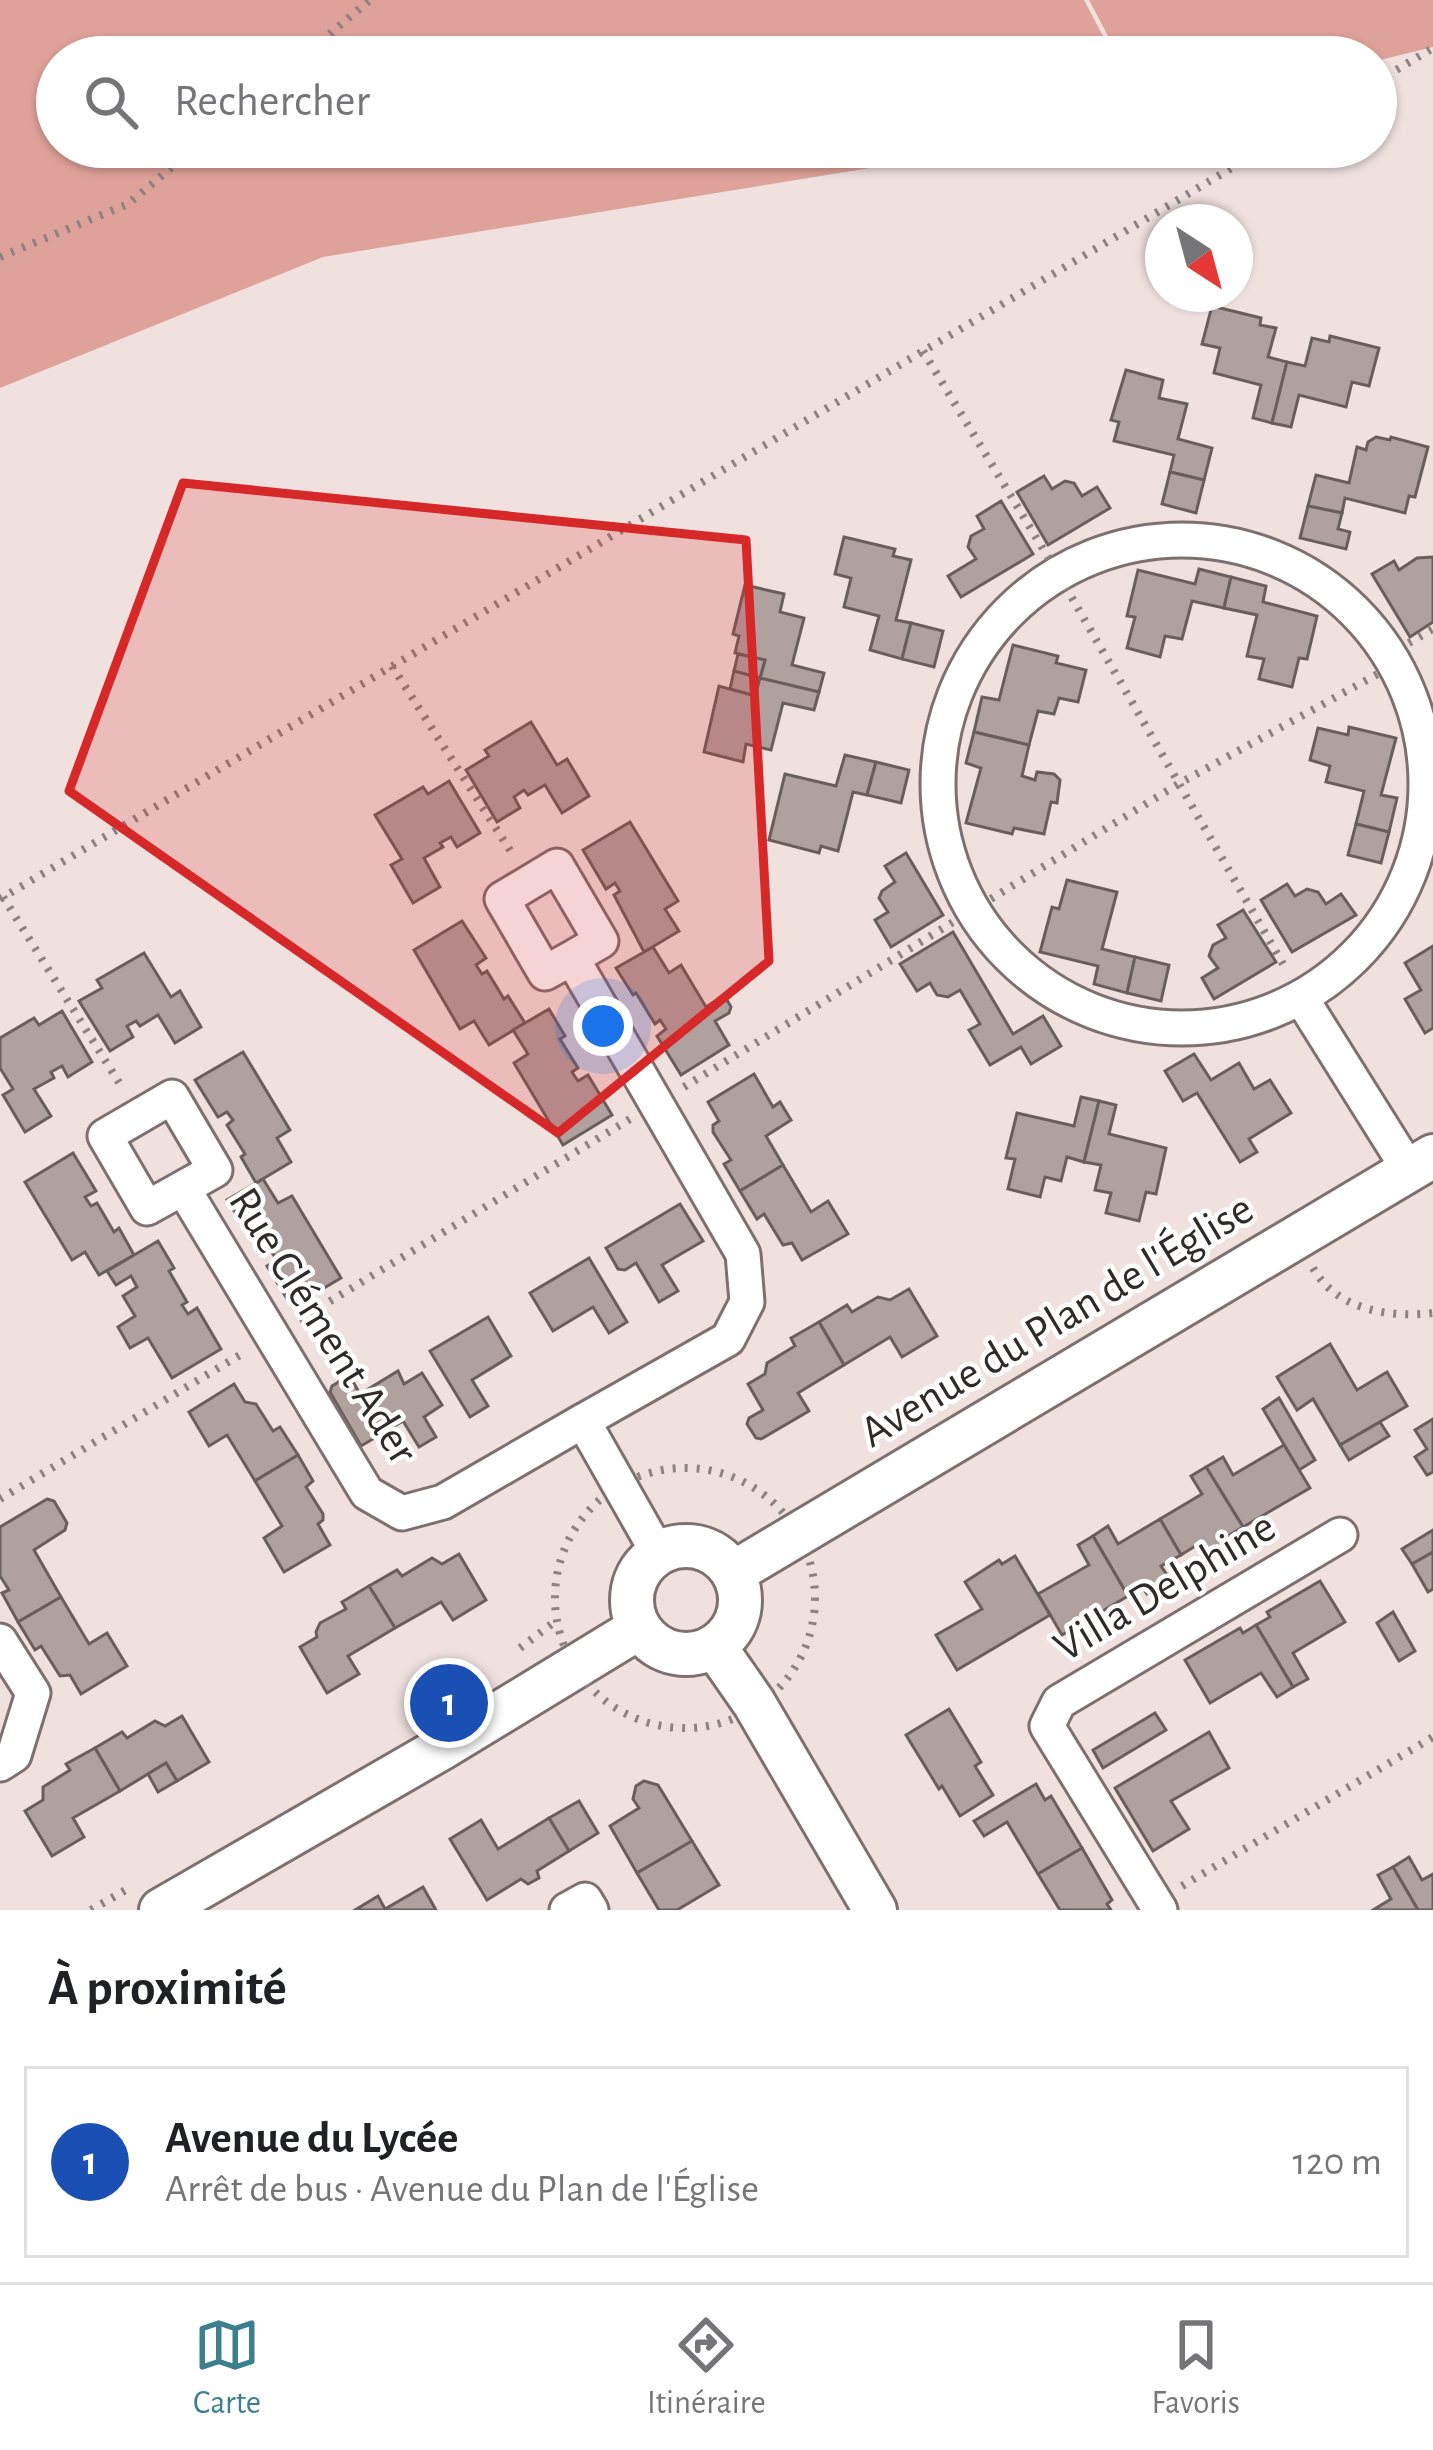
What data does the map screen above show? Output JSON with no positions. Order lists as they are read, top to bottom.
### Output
{
  "streets": {
    "street": ["Avenue du Plan de l'Église", "Rue Clément Ader", "Villa Delphine"]
  },
  "north": "bottom right",
  "page": {
    "search": "Rechercher",
    "pins": "1",
    "heading": "À proximité",
    "list": [
      {
        "mark": "1",
        "name": "Avenue du Lycée",
        "note": "Arrêt de bus · Avenue du Plan de l'Église",
        "value": "120 m"
      }
    ],
    "nav": ["Carte", "Itinéraire", "Favoris"]
  }
}
